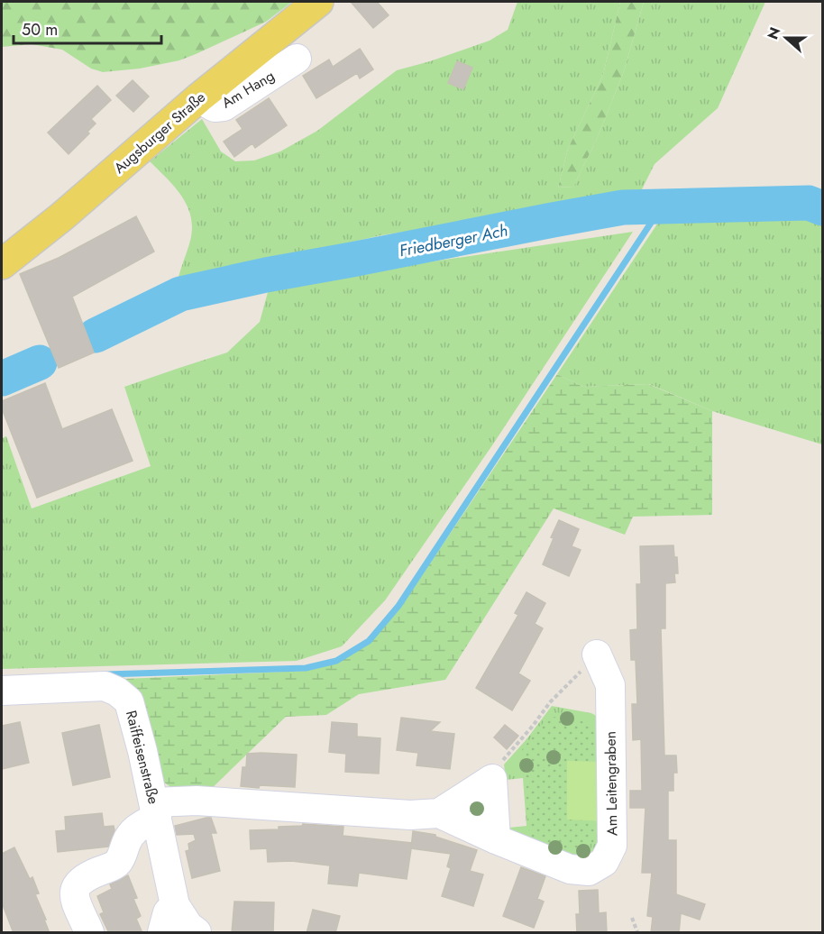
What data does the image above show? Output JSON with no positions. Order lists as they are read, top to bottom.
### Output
{
  "streets": {
    "main road": ["Augsburger Straße"],
    "street": ["Am Hang", "Raiffeisenstraße", "Am Leitengraben"]
  },
  "crossings": [
    ["Am Hang", "Augsburger Straße"],
    ["Raiffeisenstraße", "Am Leitengraben"]
  ],
  "water": ["Friedberger Ach"],
  "scale_bar": "50 m",
  "north": "left"
}
